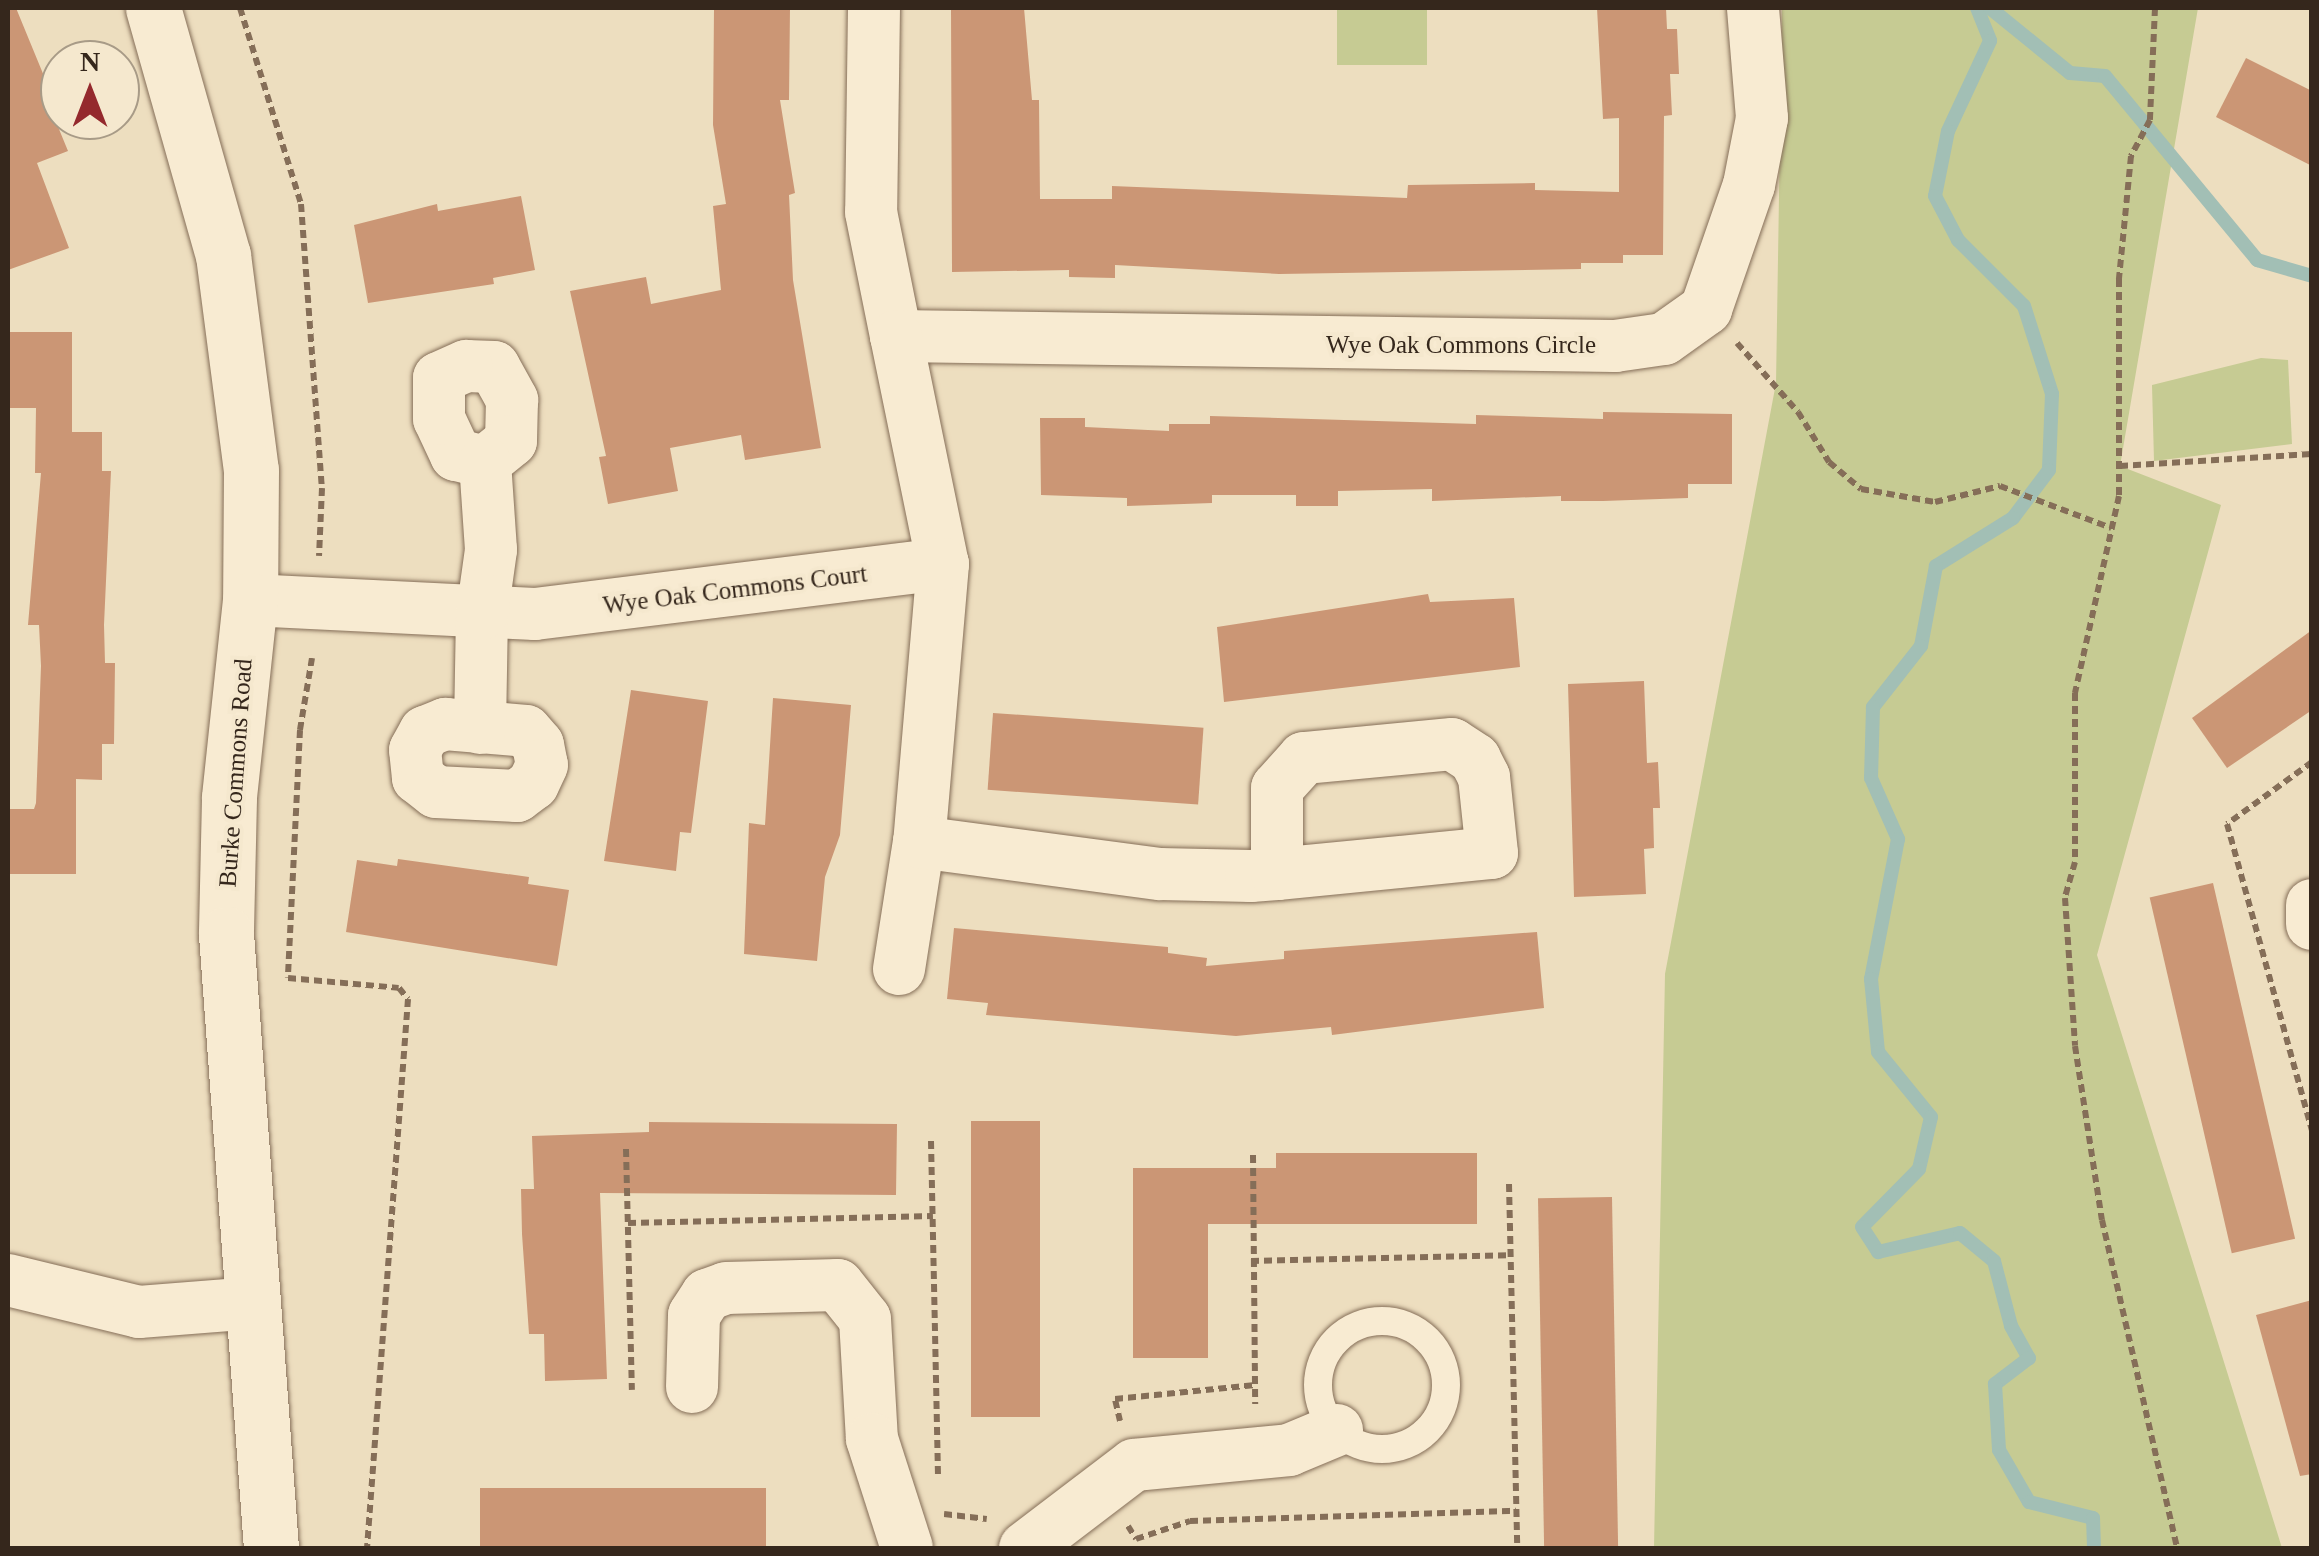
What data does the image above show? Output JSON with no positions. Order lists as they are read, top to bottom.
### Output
{
  "streets": {
    "street": ["Wye Oak Commons Circle", "Wye Oak Commons Court", "Burke Commons Road"]
  },
  "crossings": [
    ["Wye Oak Commons Court", "Burke Commons Road"]
  ],
  "north": "top"
}
